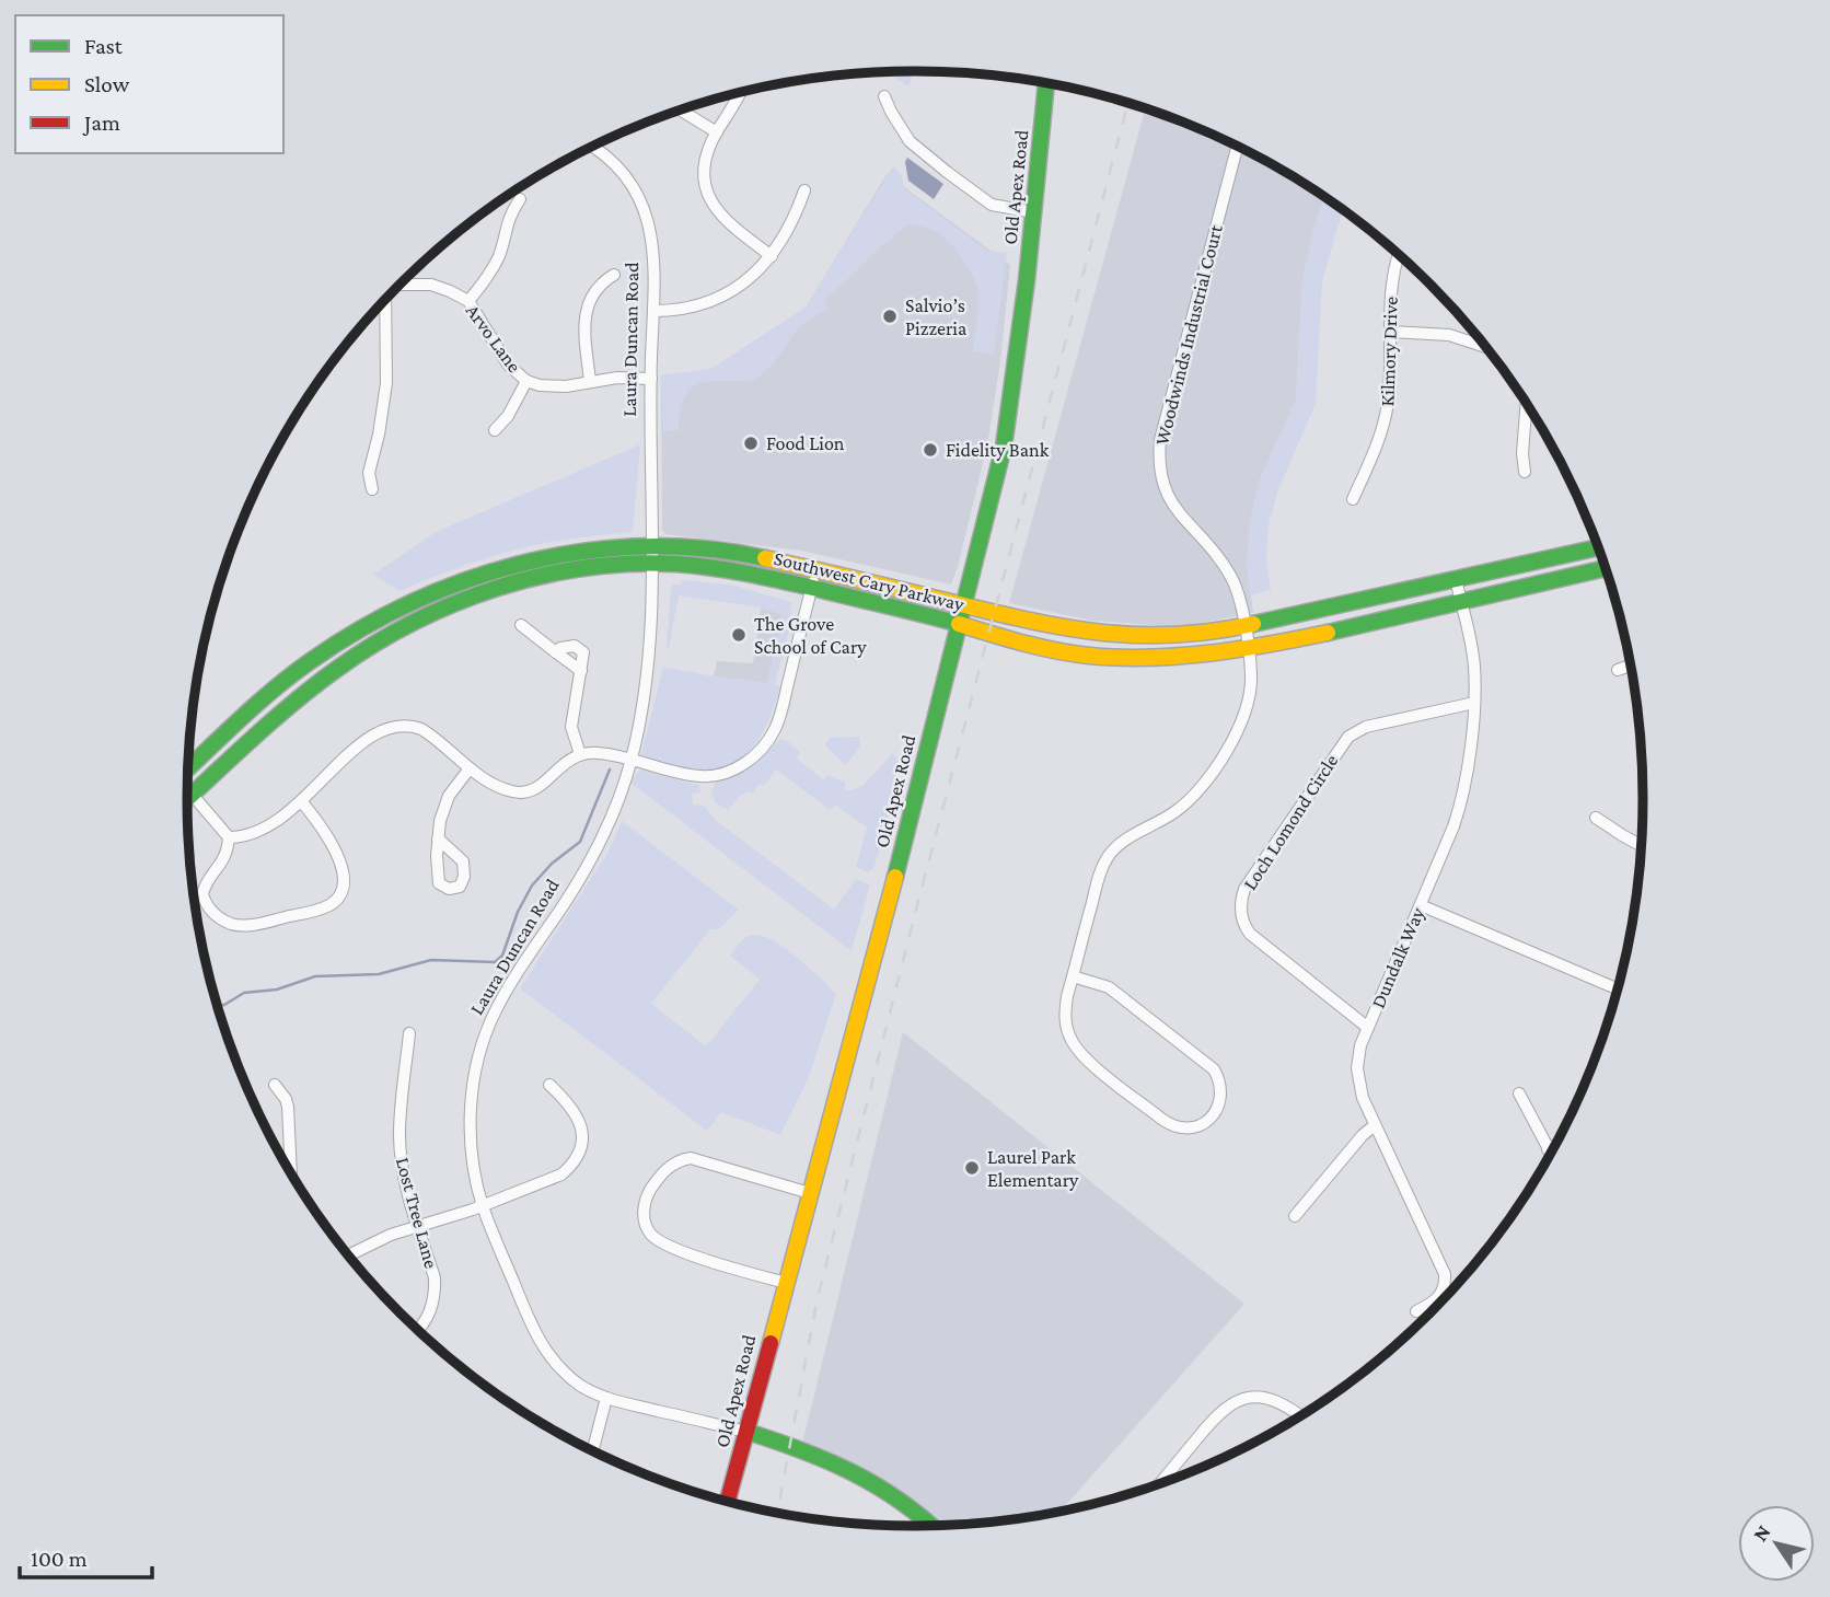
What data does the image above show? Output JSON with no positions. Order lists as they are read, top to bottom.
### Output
{
  "streets": {
    "main road": ["Old Apex Road", "Laura Duncan Road", "Southwest Cary Parkway"],
    "street": [
      "Woodwinds Industrial Court",
      "Arvo Lane",
      "Kilmory Drive",
      "Loch Lomond Circle",
      "Dundalk Way",
      "Lost Tree Lane"
    ]
  },
  "crossings": [
    ["Old Apex Road", "Laura Duncan Road"],
    ["Old Apex Road", "Southwest Cary Parkway"],
    ["Woodwinds Industrial Court", "Southwest Cary Parkway"],
    ["Arvo Lane", "Laura Duncan Road"],
    ["Laura Duncan Road", "Southwest Cary Parkway"],
    ["Southwest Cary Parkway", "Dundalk Way"],
    ["Loch Lomond Circle", "Dundalk Way"]
  ],
  "places": [
    "Salvio’s Pizzeria",
    "Food Lion",
    "Fidelity Bank",
    "The Grove School of Cary",
    "Laurel Park Elementary"
  ],
  "legend": ["Fast", "Slow", "Jam"],
  "scale_bar": "100 m",
  "north": "top left"
}
